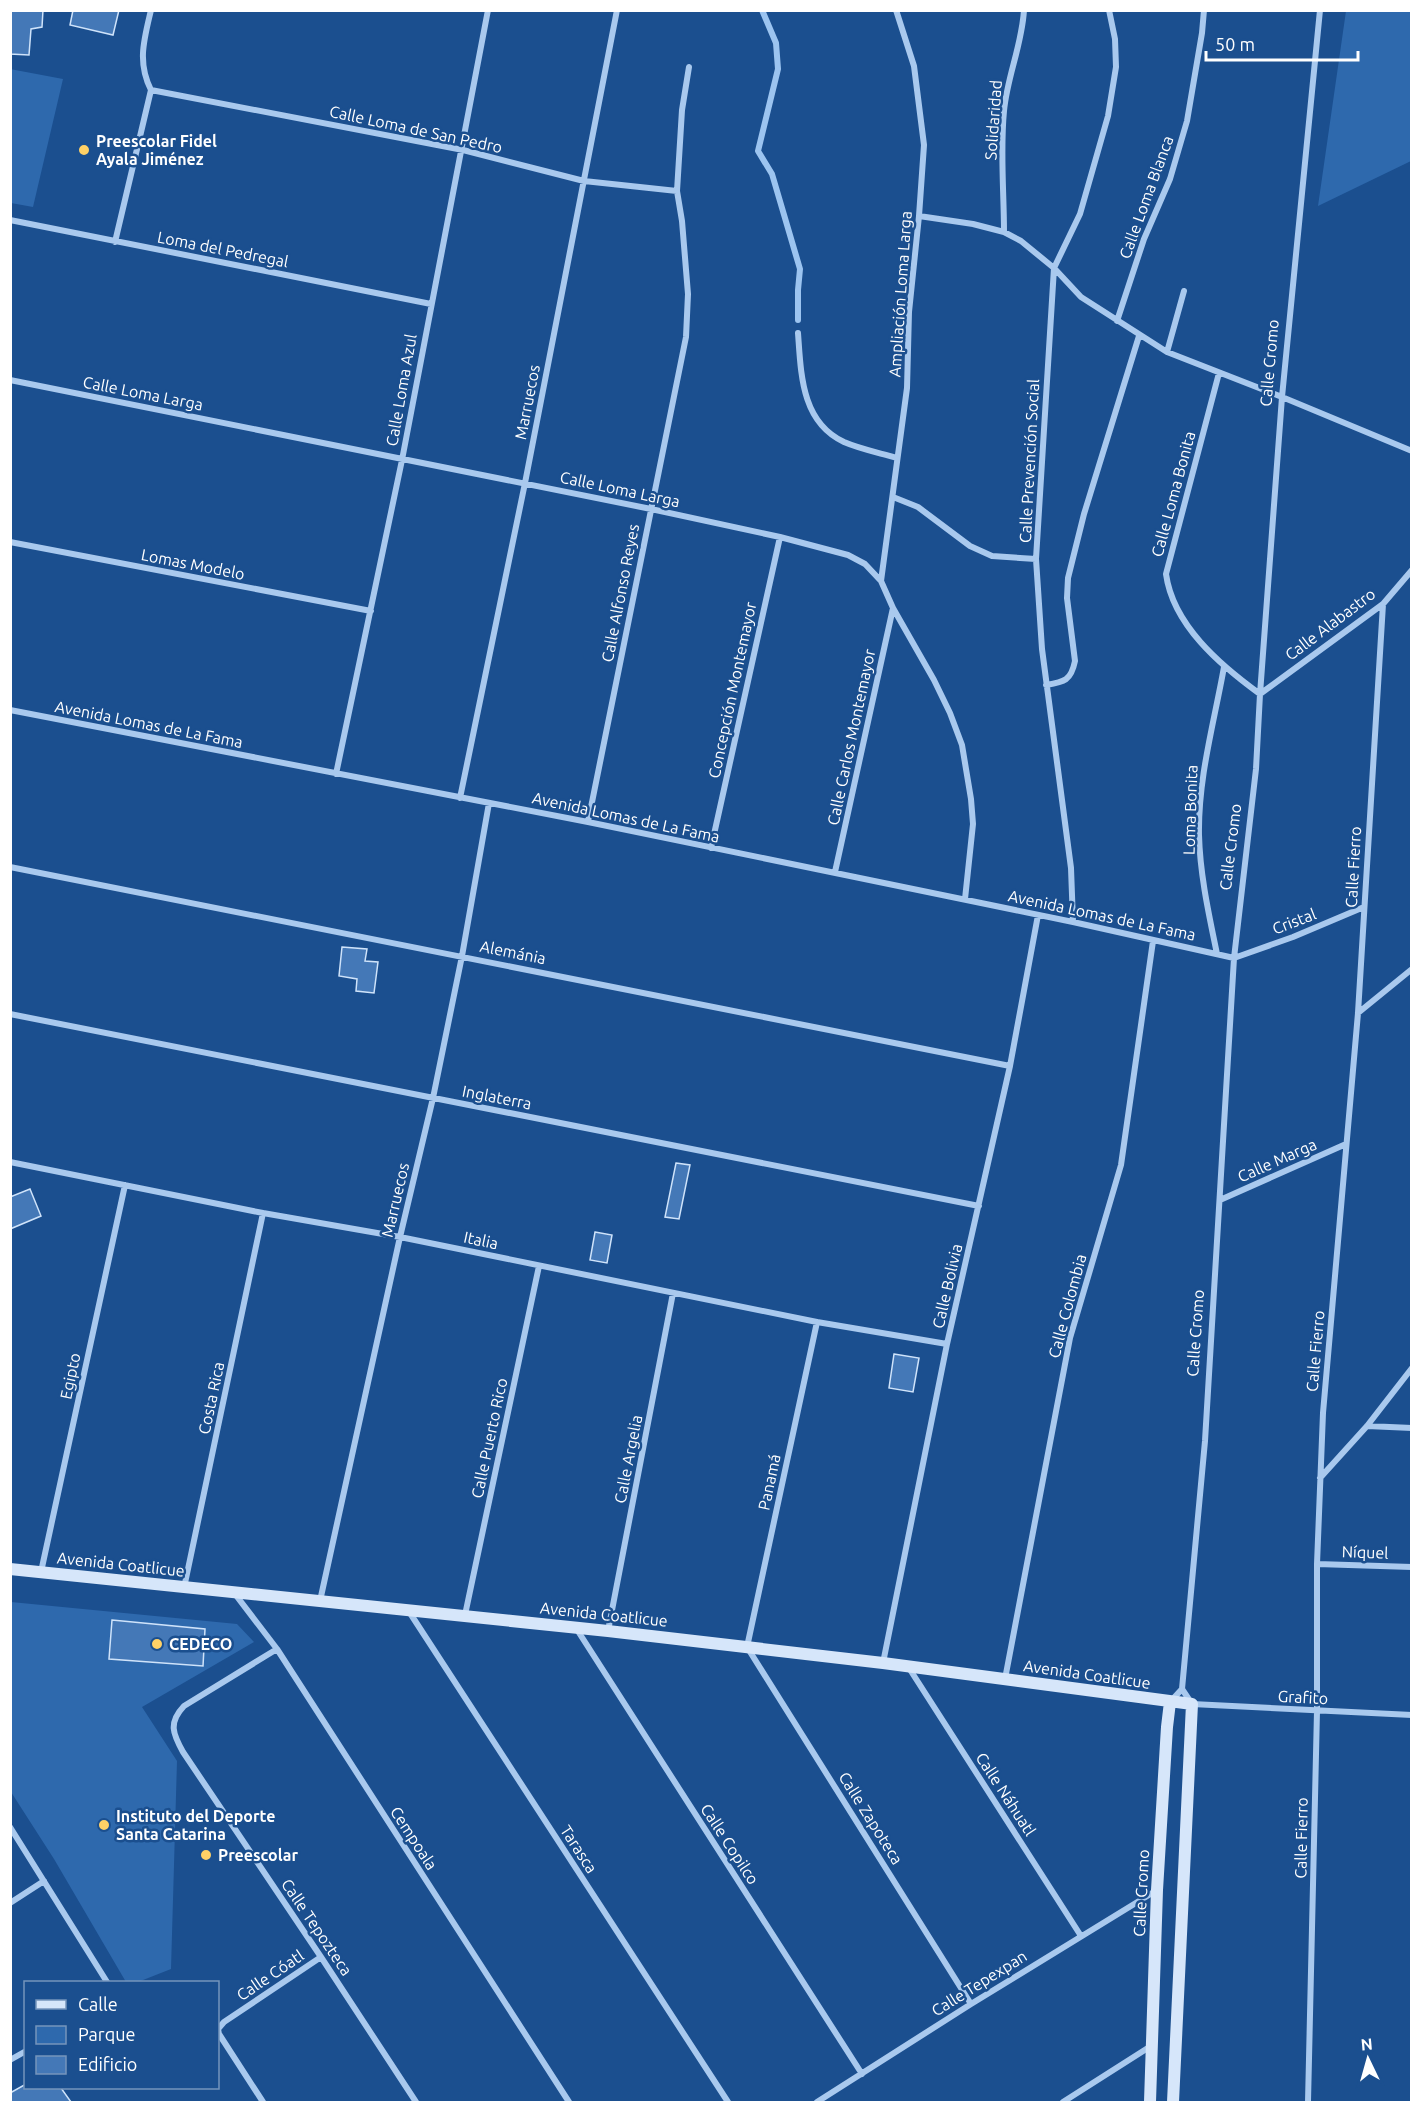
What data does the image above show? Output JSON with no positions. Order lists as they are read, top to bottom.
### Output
{
  "streets": {
    "street": [
      "Solidaridad",
      "Calle Loma de San Pedro",
      "Calle Loma Blanca",
      "Loma del Pedregal",
      "Ampliación Loma Larga",
      "Calle Cromo",
      "Calle Loma Azul",
      "Calle Loma Larga",
      "Marruecos",
      "Calle Prevención Social",
      "Calle Loma Bonita",
      "Lomas Modelo",
      "Calle Alfonso Reyes",
      "Calle Alabastro",
      "Concepción Montemayor",
      "Avenida Lomas de La Fama",
      "Calle Carlos Montemayor",
      "Loma Bonita",
      "Calle Fierro",
      "Cristal",
      "Alemánia",
      "Inglaterra",
      "Calle Marga",
      "Italia",
      "Calle Bolivia",
      "Calle Colombia",
      "Egipto",
      "Costa Rica",
      "Calle Puerto Rico",
      "Calle Argelia",
      "Panamá",
      "Níquel",
      "Avenida Coatlicue",
      "Grafito",
      "Calle Náhuatl",
      "Calle Zapoteca",
      "Cempoala",
      "Calle Copilco",
      "Tarasca",
      "Calle Tepozteca",
      "Calle Cóatl",
      "Calle Tepexpan"
    ]
  },
  "crossings": [
    ["Calle Loma de San Pedro", "Calle Loma Azul"],
    ["Calle Loma de San Pedro", "Marruecos"],
    ["Calle Loma de San Pedro", "Calle Alfonso Reyes"],
    ["Loma del Pedregal", "Calle Loma Azul"],
    ["Ampliación Loma Larga", "Calle Loma Larga"],
    ["Calle Cromo", "Calle Loma Bonita"],
    ["Calle Cromo", "Calle Alabastro"],
    ["Calle Cromo", "Avenida Lomas de La Fama"],
    ["Calle Cromo", "Cristal"],
    ["Calle Cromo", "Calle Marga"],
    ["Calle Cromo", "Avenida Coatlicue"],
    ["Calle Cromo", "Calle Tepexpan"],
    ["Calle Loma Azul", "Calle Loma Larga"],
    ["Calle Loma Azul", "Lomas Modelo"],
    ["Calle Loma Azul", "Avenida Lomas de La Fama"],
    ["Calle Loma Larga", "Marruecos"],
    ["Calle Loma Larga", "Calle Alfonso Reyes"],
    ["Calle Loma Larga", "Concepción Montemayor"],
    ["Calle Loma Larga", "Avenida Lomas de La Fama"],
    ["Calle Loma Larga", "Calle Carlos Montemayor"],
    ["Marruecos", "Avenida Lomas de La Fama"],
    ["Marruecos", "Alemánia"],
    ["Marruecos", "Inglaterra"],
    ["Marruecos", "Italia"],
    ["Marruecos", "Avenida Coatlicue"],
    ["Calle Prevención Social", "Avenida Lomas de La Fama"],
    ["Calle Loma Bonita", "Calle Alabastro"],
    ["Calle Loma Bonita", "Loma Bonita"],
    ["Calle Alfonso Reyes", "Avenida Lomas de La Fama"],
    ["Calle Alabastro", "Calle Fierro"],
    ["Concepción Montemayor", "Avenida Lomas de La Fama"],
    ["Avenida Lomas de La Fama", "Calle Carlos Montemayor"],
    ["Avenida Lomas de La Fama", "Loma Bonita"],
    ["Avenida Lomas de La Fama", "Cristal"],
    ["Avenida Lomas de La Fama", "Calle Bolivia"],
    ["Avenida Lomas de La Fama", "Calle Colombia"],
    ["Calle Fierro", "Cristal"],
    ["Calle Fierro", "Calle Marga"],
    ["Calle Fierro", "Níquel"],
    ["Calle Fierro", "Grafito"],
    ["Alemánia", "Calle Bolivia"],
    ["Inglaterra", "Calle Bolivia"],
    ["Italia", "Calle Bolivia"],
    ["Italia", "Egipto"],
    ["Italia", "Costa Rica"],
    ["Italia", "Calle Puerto Rico"],
    ["Italia", "Calle Argelia"],
    ["Italia", "Panamá"],
    ["Calle Bolivia", "Avenida Coatlicue"],
    ["Calle Colombia", "Avenida Coatlicue"],
    ["Egipto", "Avenida Coatlicue"],
    ["Costa Rica", "Avenida Coatlicue"],
    ["Calle Puerto Rico", "Avenida Coatlicue"],
    ["Calle Argelia", "Avenida Coatlicue"],
    ["Panamá", "Avenida Coatlicue"],
    ["Panamá", "Calle Zapoteca"],
    ["Avenida Coatlicue", "Grafito"],
    ["Avenida Coatlicue", "Calle Náhuatl"],
    ["Avenida Coatlicue", "Calle Zapoteca"],
    ["Avenida Coatlicue", "Cempoala"],
    ["Avenida Coatlicue", "Calle Copilco"],
    ["Avenida Coatlicue", "Tarasca"],
    ["Calle Náhuatl", "Calle Tepexpan"],
    ["Calle Zapoteca", "Calle Tepexpan"],
    ["Cempoala", "Calle Tepozteca"],
    ["Calle Copilco", "Calle Tepexpan"],
    ["Calle Tepozteca", "Calle Cóatl"]
  ],
  "places": [
    "Preescolar Fidel Ayala Jiménez",
    "CEDECO",
    "Instituto del Deporte Santa Catarina",
    "Preescolar"
  ],
  "legend": ["Calle", "Parque", "Edificio"],
  "scale_bar": "50 m",
  "north": "top"
}
